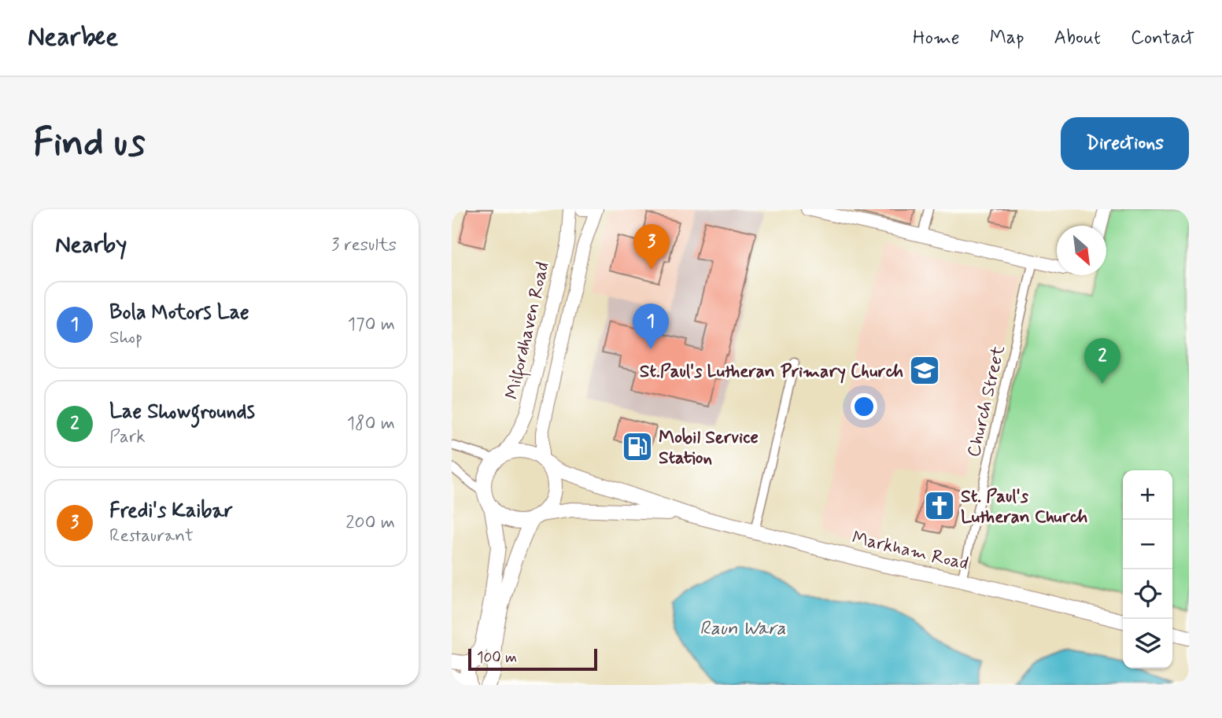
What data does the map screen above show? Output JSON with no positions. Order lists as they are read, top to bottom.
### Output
{
  "streets": {
    "main road": ["Milfordhaven Road", "Markham Road"],
    "street": ["Church Street"]
  },
  "crossings": [
    ["Milfordhaven Road", "Markham Road"],
    ["Church Street", "Markham Road"]
  ],
  "water": ["Raun Wara"],
  "places": {
    "school or university": ["St.Paul's Lutheran Primary Church"],
    "fuel station": ["Mobil Service Station"],
    "church": ["St. Paul's Lutheran Church"]
  },
  "scale_bar": "100 m",
  "north": "bottom right",
  "page": {
    "header": "Nearbee",
    "nav": [
      "Home",
      "Map",
      "About",
      "Contact"
    ],
    "buttons": "Directions",
    "title": "Find us",
    "heading": ["Nearby", "3 results"],
    "pins": ["3", "1", "2"],
    "list": [
      {
        "mark": "1",
        "name": "Bola Motors Lae",
        "note": "Shop",
        "value": "170 m"
      },
      {
        "mark": "2",
        "name": "Lae Showgrounds",
        "note": "Park",
        "value": "180 m"
      },
      {
        "mark": "3",
        "name": "Fredi's Kaibar",
        "note": "Restaurant",
        "value": "200 m"
      }
    ],
    "map_buttons": ["+", "−"],
    "scale": "100 m"
  }
}
